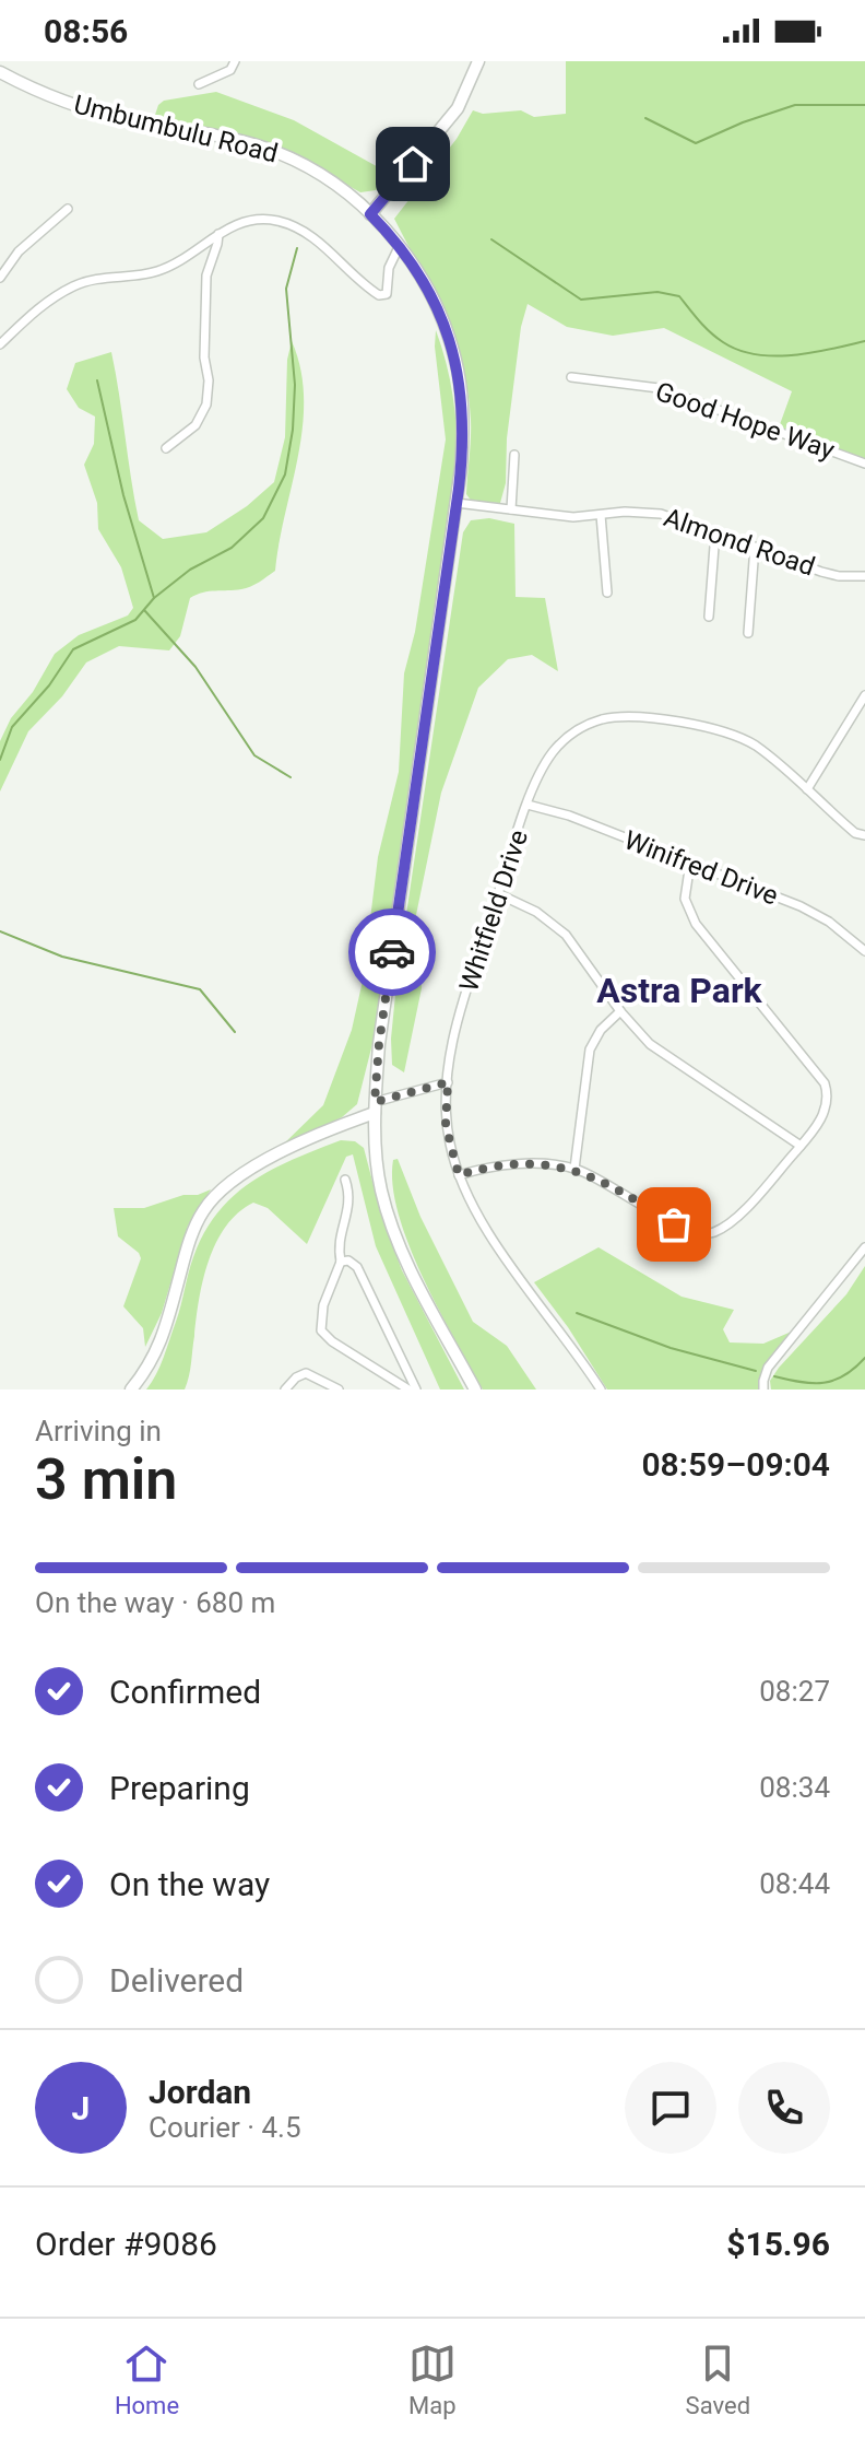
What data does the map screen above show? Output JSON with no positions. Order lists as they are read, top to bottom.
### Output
{
  "streets": {
    "main road": ["Umbumbulu Road"],
    "street": [
      "Good Hope Way",
      "Almond Road",
      "Winifred Drive",
      "Whitfield Drive"
    ]
  },
  "crossings": [
    ["Umbumbulu Road", "Almond Road"],
    ["Winifred Drive", "Whitfield Drive"]
  ],
  "districts": ["Astra Park"],
  "page": {
    "status": "08:56",
    "heading": ["3 min", "Arriving in", "08:59–09:04"],
    "panel": [
      "Jordan",
      "Courier · 4.5",
      "Order #9086",
      "$15.96"
    ],
    "bar": "On the way · 680 m",
    "list": [
      ["Confirmed", "08:27"],
      ["Preparing", "08:34"],
      ["On the way", "08:44"],
      "Delivered"
    ],
    "round": "J",
    "tabs": ["Home", "Map", "Saved"]
  }
}
